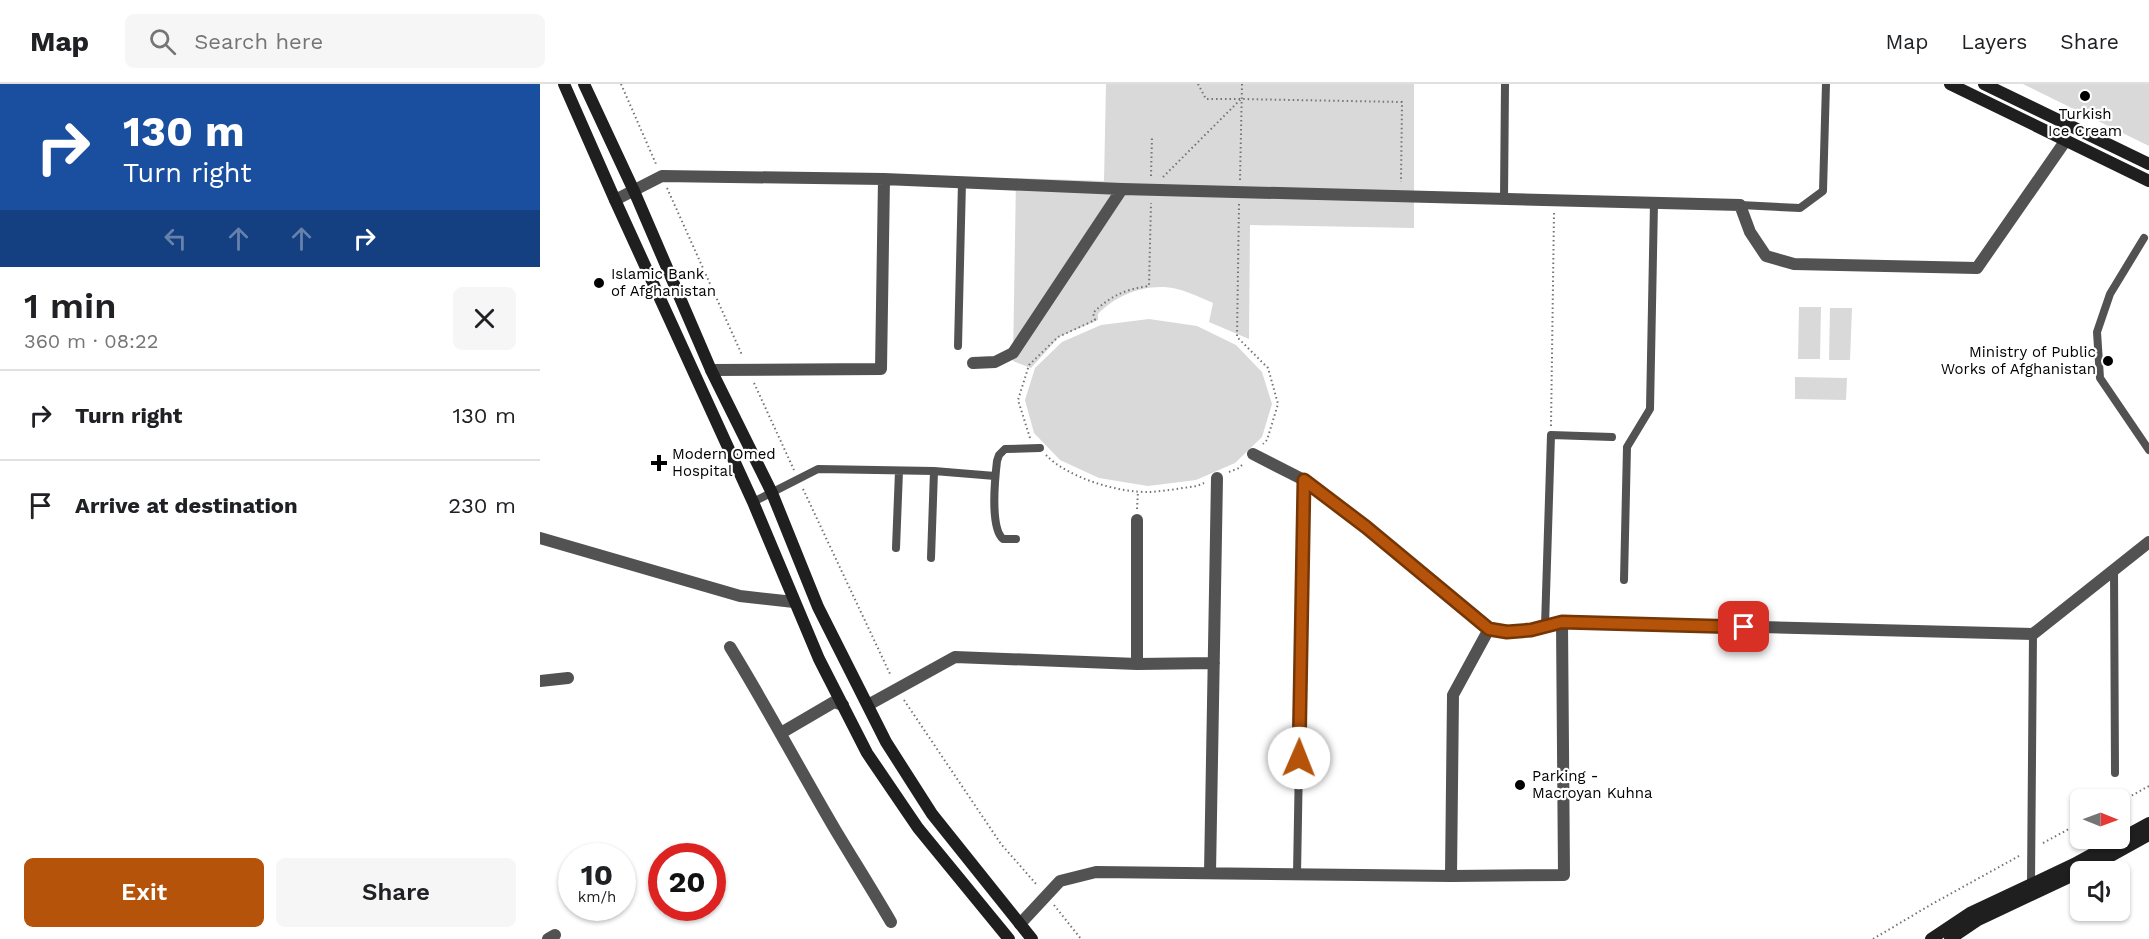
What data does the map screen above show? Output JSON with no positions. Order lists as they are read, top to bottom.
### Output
{
  "places": {
    "other": [
      "Turkish Ice Cream",
      "Islamic Bank of Afghanistan",
      "Ministry of Public Works of Afghanistan",
      "Parking - Macroyan Kuhna"
    ],
    "health": ["Modern Omed Hospital"]
  },
  "north": "right",
  "page": {
    "header": "Map",
    "search": "Search here",
    "nav": ["Map", "Layers", "Share"],
    "turn": ["130 m", "Turn right"],
    "heading": ["1 min", "360 m · 08:22"],
    "list": [
      {
        "name": "Turn right",
        "value": "130 m"
      },
      {
        "name": "Arrive at destination",
        "value": "230 m"
      }
    ],
    "speed": "10 km/h",
    "limit": "20",
    "buttons": ["Exit", "Share"]
  }
}
